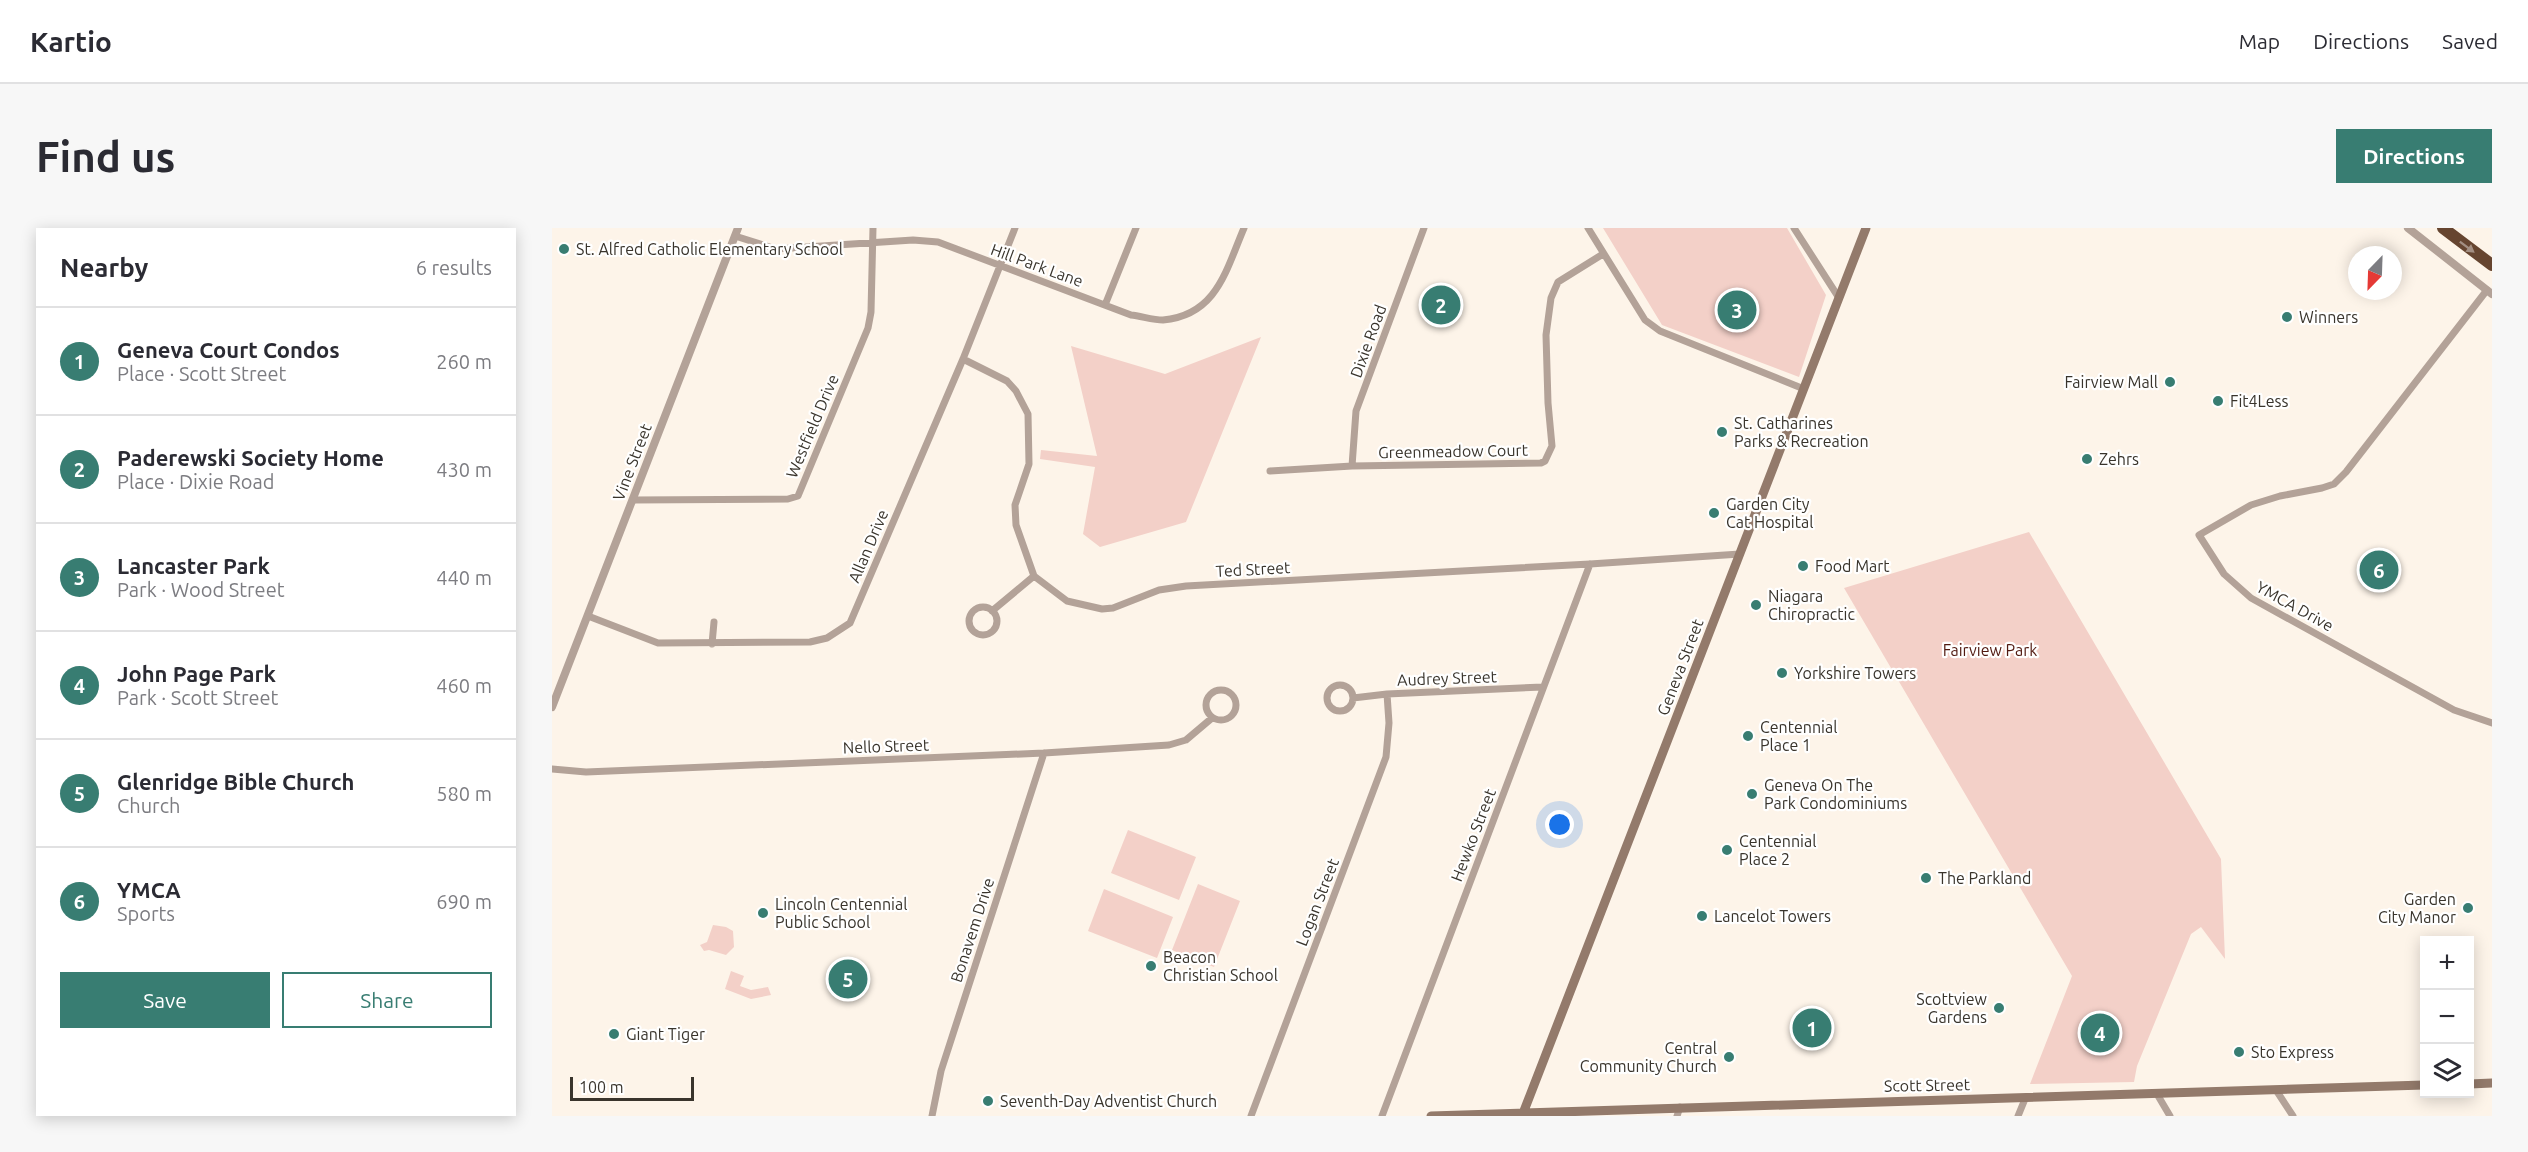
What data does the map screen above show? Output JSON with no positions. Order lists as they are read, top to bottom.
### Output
{
  "streets": {
    "main road": ["Geneva Street", "Scott Street"],
    "street": [
      "Hill Park Lane",
      "Dixie Road",
      "Westfield Drive",
      "Greenmeadow Court",
      "Vine Street",
      "Allan Drive",
      "Ted Street",
      "YMCA Drive",
      "Audrey Street",
      "Nello Street",
      "Hewko Street",
      "Logan Street",
      "Bonavem Drive"
    ]
  },
  "crossings": [
    ["Hill Park Lane", "Westfield Drive"],
    ["Hill Park Lane", "Vine Street"],
    ["Hill Park Lane", "Allan Drive"],
    ["Dixie Road", "Greenmeadow Court"],
    ["Westfield Drive", "Vine Street"],
    ["Vine Street", "Allan Drive"],
    ["Ted Street", "Geneva Street"],
    ["Ted Street", "Hewko Street"],
    ["Geneva Street", "Scott Street"],
    ["Audrey Street", "Hewko Street"],
    ["Audrey Street", "Logan Street"],
    ["Nello Street", "Bonavem Drive"]
  ],
  "parks": ["Fairview Park"],
  "places": [
    "St. Alfred Catholic Elementary School",
    "Winners",
    "Fairview Mall",
    "Fit4Less",
    "St. Catharines Parks & Recreation",
    "Zehrs",
    "Garden City Cat Hospital",
    "Food Mart",
    "Niagara Chiropractic",
    "Yorkshire Towers",
    "Centennial Place 1",
    "Geneva On The Park Condominiums",
    "Centennial Place 2",
    "The Parkland",
    "Garden City Manor",
    "Lincoln Centennial Public School",
    "Lancelot Towers",
    "Beacon Christian School",
    "Scottview Gardens",
    "Giant Tiger",
    "Sto Express",
    "Central Community Church",
    "Seventh-Day Adventist Church"
  ],
  "scale_bar": "100 m",
  "north": "bottom left",
  "page": {
    "header": "Kartio",
    "nav": ["Map", "Directions", "Saved"],
    "buttons": [
      "Directions",
      ["Save", "Share"]
    ],
    "title": "Find us",
    "heading": ["Nearby", "6 results"],
    "pins": [
      "2",
      "3",
      "6",
      "5",
      "1",
      "4"
    ],
    "list": [
      {
        "mark": "1",
        "name": "Geneva Court Condos",
        "note": "Place · Scott Street",
        "value": "260 m"
      },
      {
        "mark": "2",
        "name": "Paderewski Society Home",
        "note": "Place · Dixie Road",
        "value": "430 m"
      },
      {
        "mark": "3",
        "name": "Lancaster Park",
        "note": "Park · Wood Street",
        "value": "440 m"
      },
      {
        "mark": "4",
        "name": "John Page Park",
        "note": "Park · Scott Street",
        "value": "460 m"
      },
      {
        "mark": "5",
        "name": "Glenridge Bible Church",
        "note": "Church",
        "value": "580 m"
      },
      {
        "mark": "6",
        "name": "YMCA",
        "note": "Sports",
        "value": "690 m"
      }
    ],
    "map_buttons": ["+", "−"],
    "scale": "100 m"
  }
}
